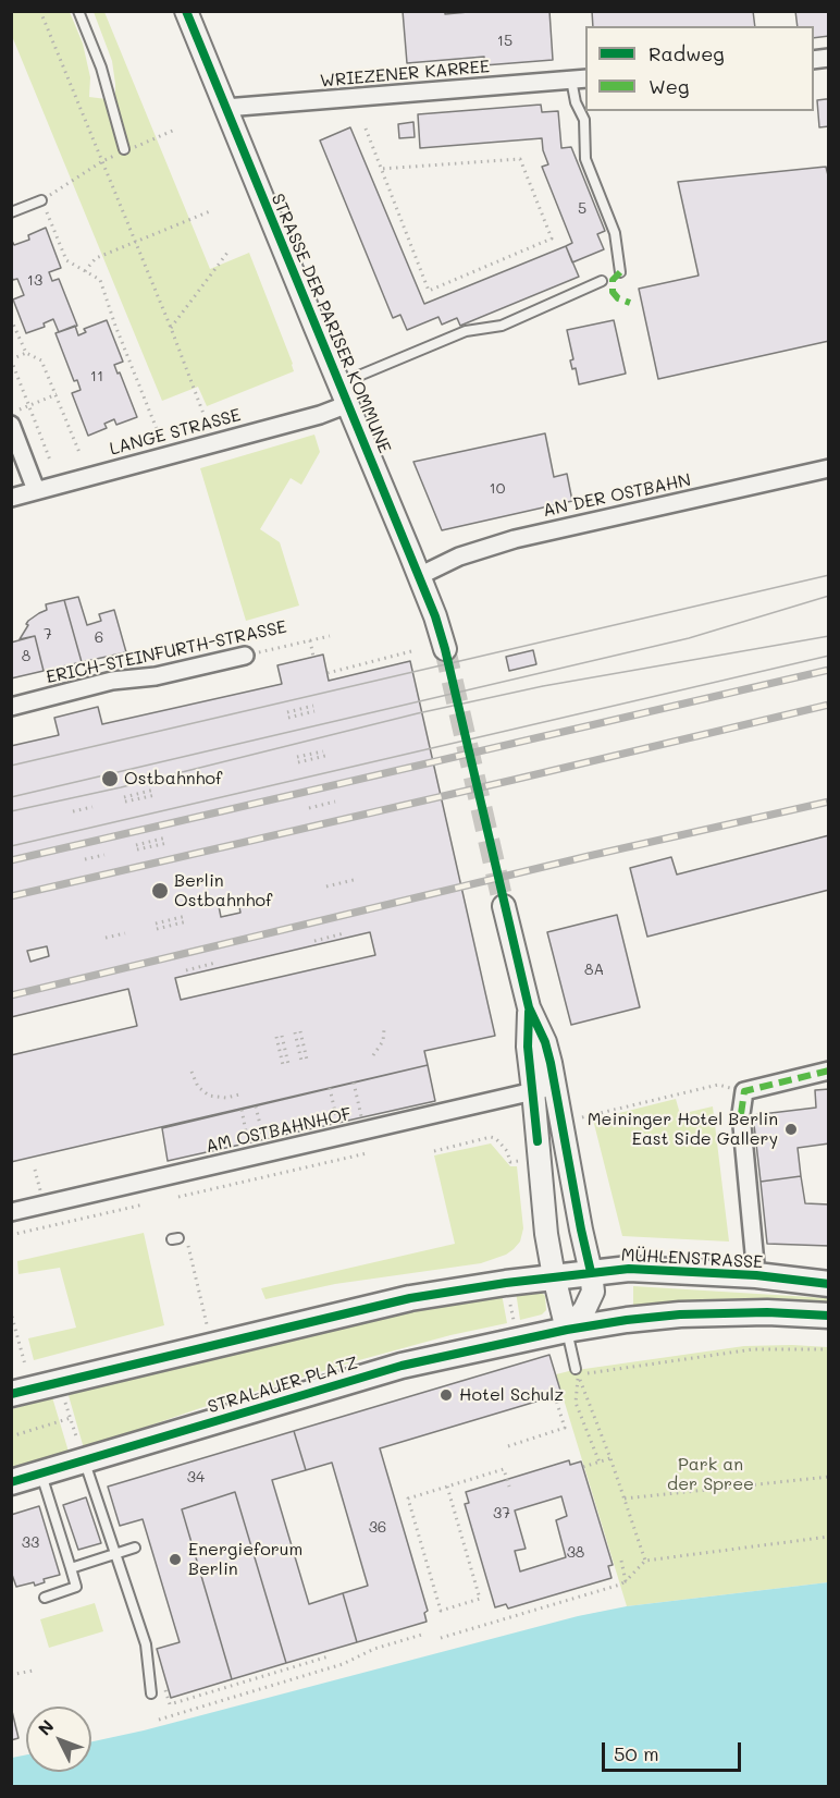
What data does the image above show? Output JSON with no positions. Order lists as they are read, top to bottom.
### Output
{
  "streets": {
    "main road": ["MÜHLENSTRASSE", "STRALAUER PLATZ"],
    "street": [
      "WRIEZENER KARREE",
      "STRASSE DER PARISER KOMMUNE",
      "LANGE STRASSE",
      "AN DER OSTBAHN",
      "ERICH-STEINFURTH-STRASSE",
      "AM OSTBAHNHOF"
    ]
  },
  "crossings": [
    ["WRIEZENER KARREE", "STRASSE DER PARISER KOMMUNE"],
    ["STRASSE DER PARISER KOMMUNE", "LANGE STRASSE"],
    ["STRASSE DER PARISER KOMMUNE", "AN DER OSTBAHN"]
  ],
  "parks": ["Park an der Spree"],
  "places": [
    "Ostbahnhof",
    "Berlin Ostbahnhof",
    "Meininger Hotel Berlin East Side Gallery",
    "Hotel Schulz",
    "Energieforum Berlin"
  ],
  "house_numbers": [
    "15",
    "5",
    "13",
    "11",
    "10",
    "7",
    "6",
    "8",
    "8A",
    "34",
    "37",
    "36",
    "33",
    "38"
  ],
  "legend": ["Radweg", "Weg"],
  "scale_bar": "50 m",
  "north": "top left"
}
